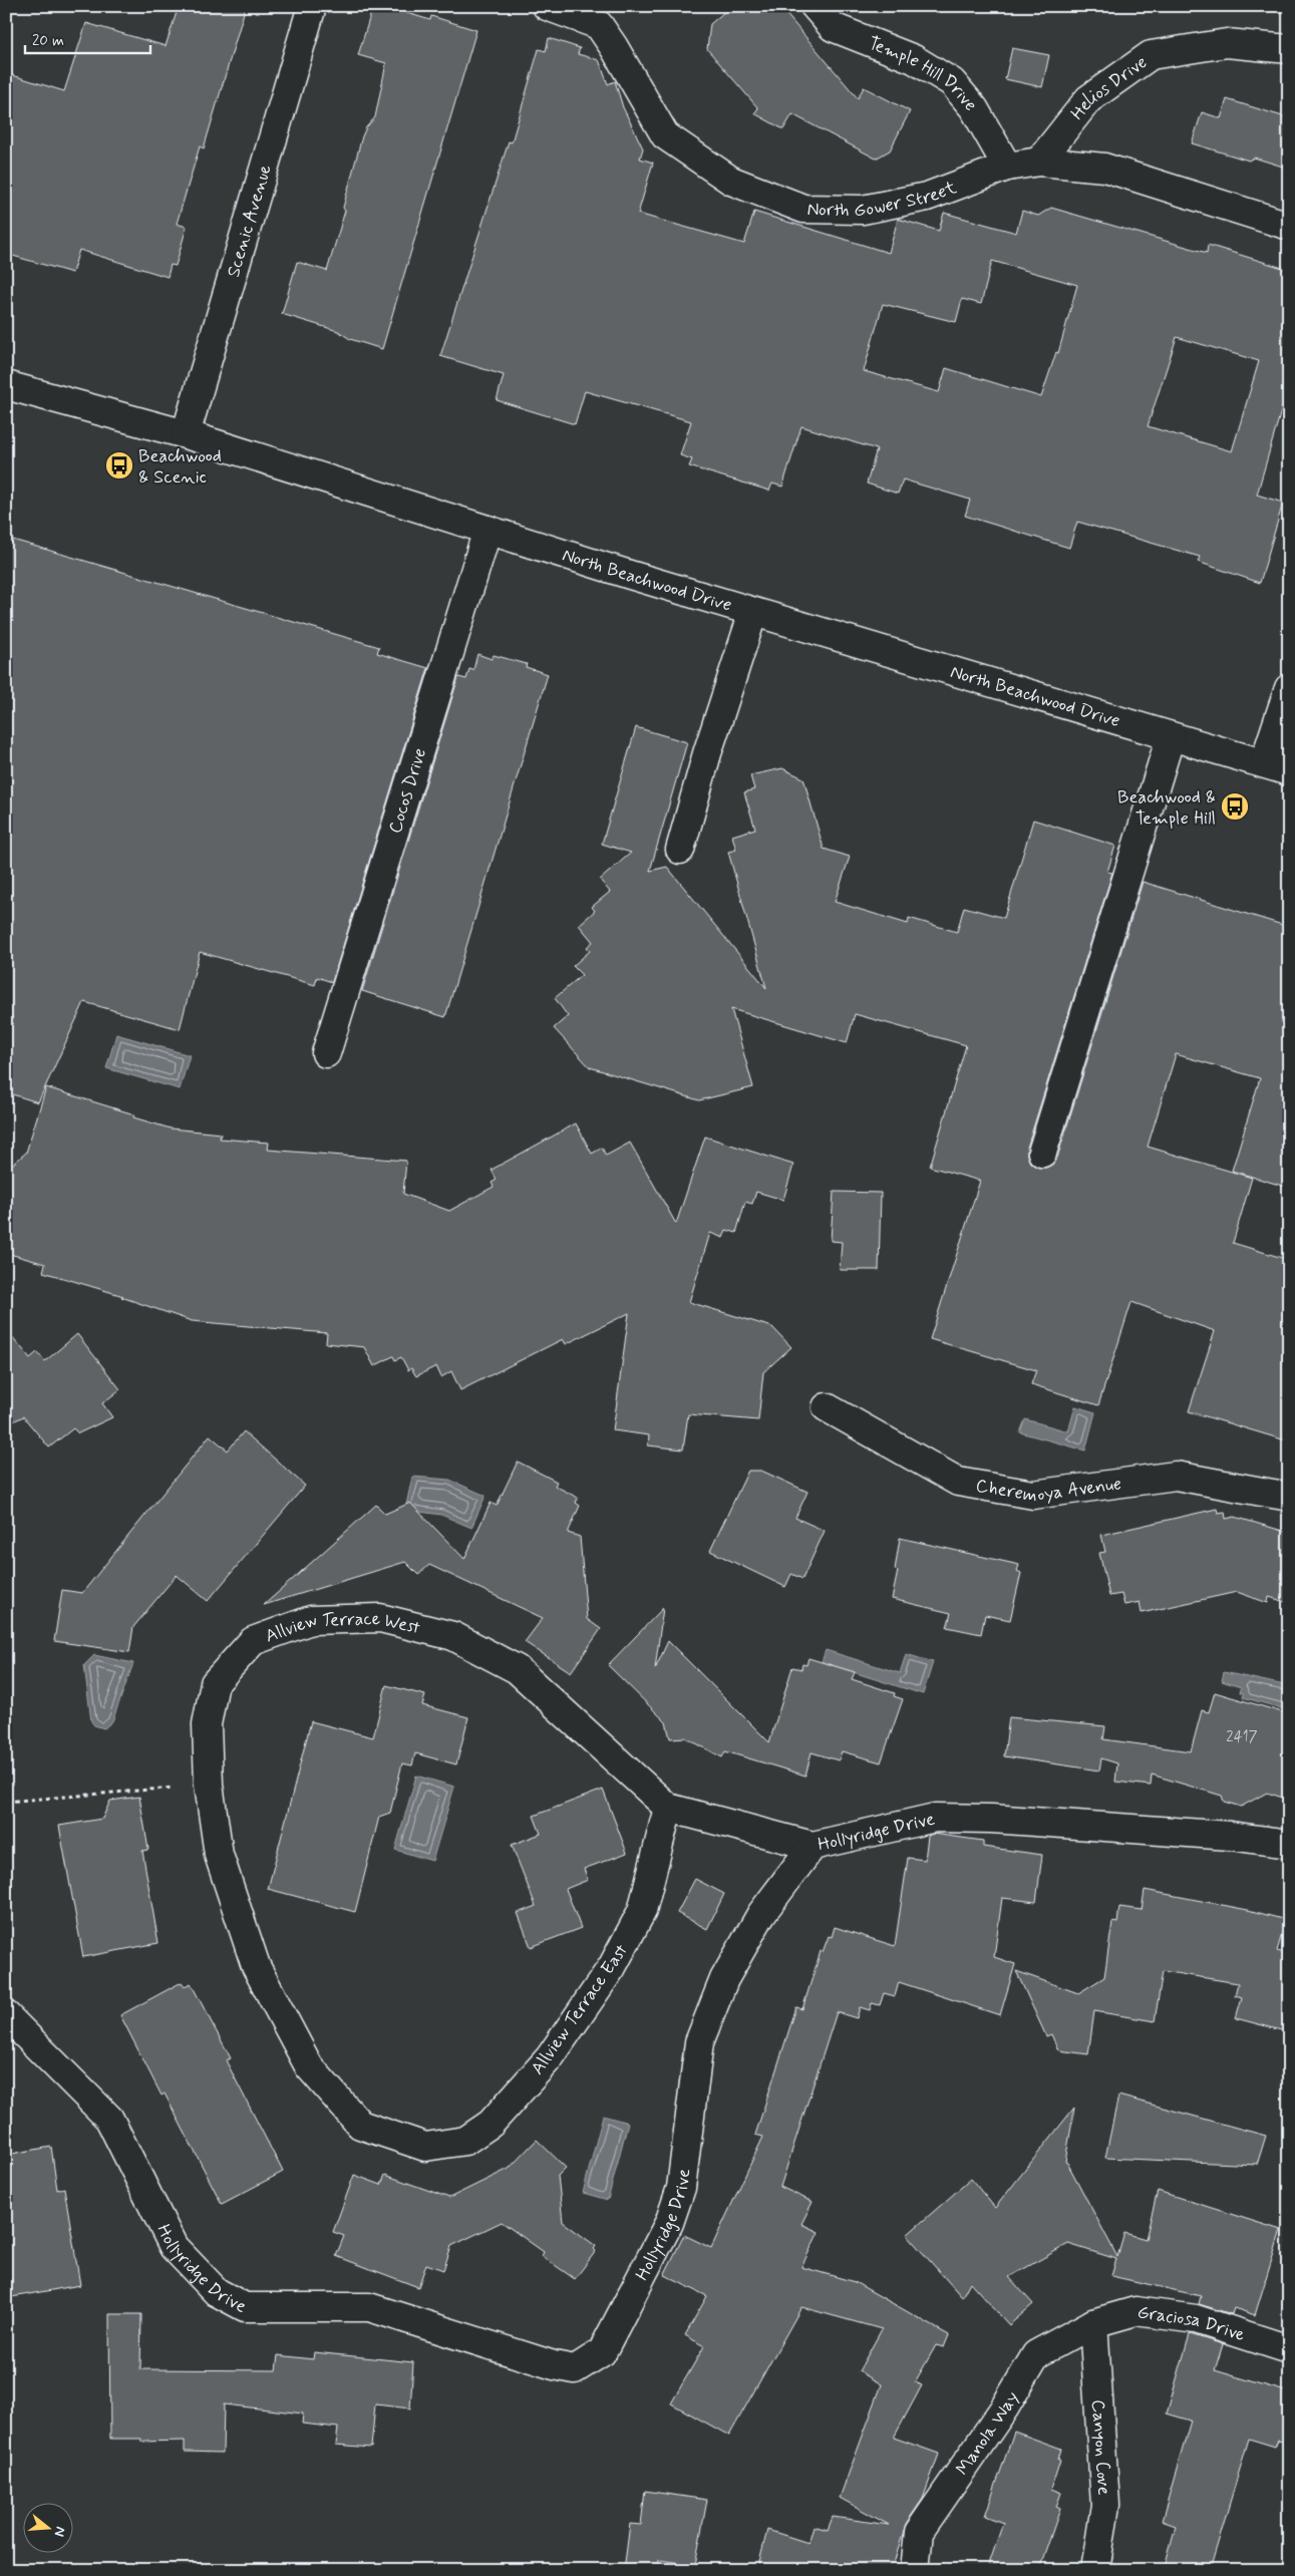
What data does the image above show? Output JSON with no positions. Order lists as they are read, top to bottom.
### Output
{
  "streets": {
    "street": [
      "Temple Hill Drive",
      "Helios Drive",
      "North Gower Street",
      "Scenic Avenue",
      "North Beachwood Drive",
      "Cocos Drive",
      "Cheremoya Avenue",
      "Allview Terrace West",
      "Hollyridge Drive",
      "Allview Terrace East",
      "Graciosa Drive",
      "Manola Way",
      "Canyon Cove"
    ]
  },
  "crossings": [
    ["Temple Hill Drive", "North Gower Street"],
    ["Helios Drive", "North Gower Street"],
    ["Scenic Avenue", "North Beachwood Drive"],
    ["North Beachwood Drive", "Cocos Drive"],
    ["Allview Terrace West", "Hollyridge Drive"],
    ["Allview Terrace West", "Allview Terrace East"],
    ["Graciosa Drive", "Manola Way"],
    ["Graciosa Drive", "Canyon Cove"],
    ["Manola Way", "Canyon Cove"]
  ],
  "places": {
    "bus stop": ["Beachwood & Scenic", "Beachwood & Temple Hill"]
  },
  "house_numbers": ["2417"],
  "scale_bar": "20 m",
  "north": "right"
}
